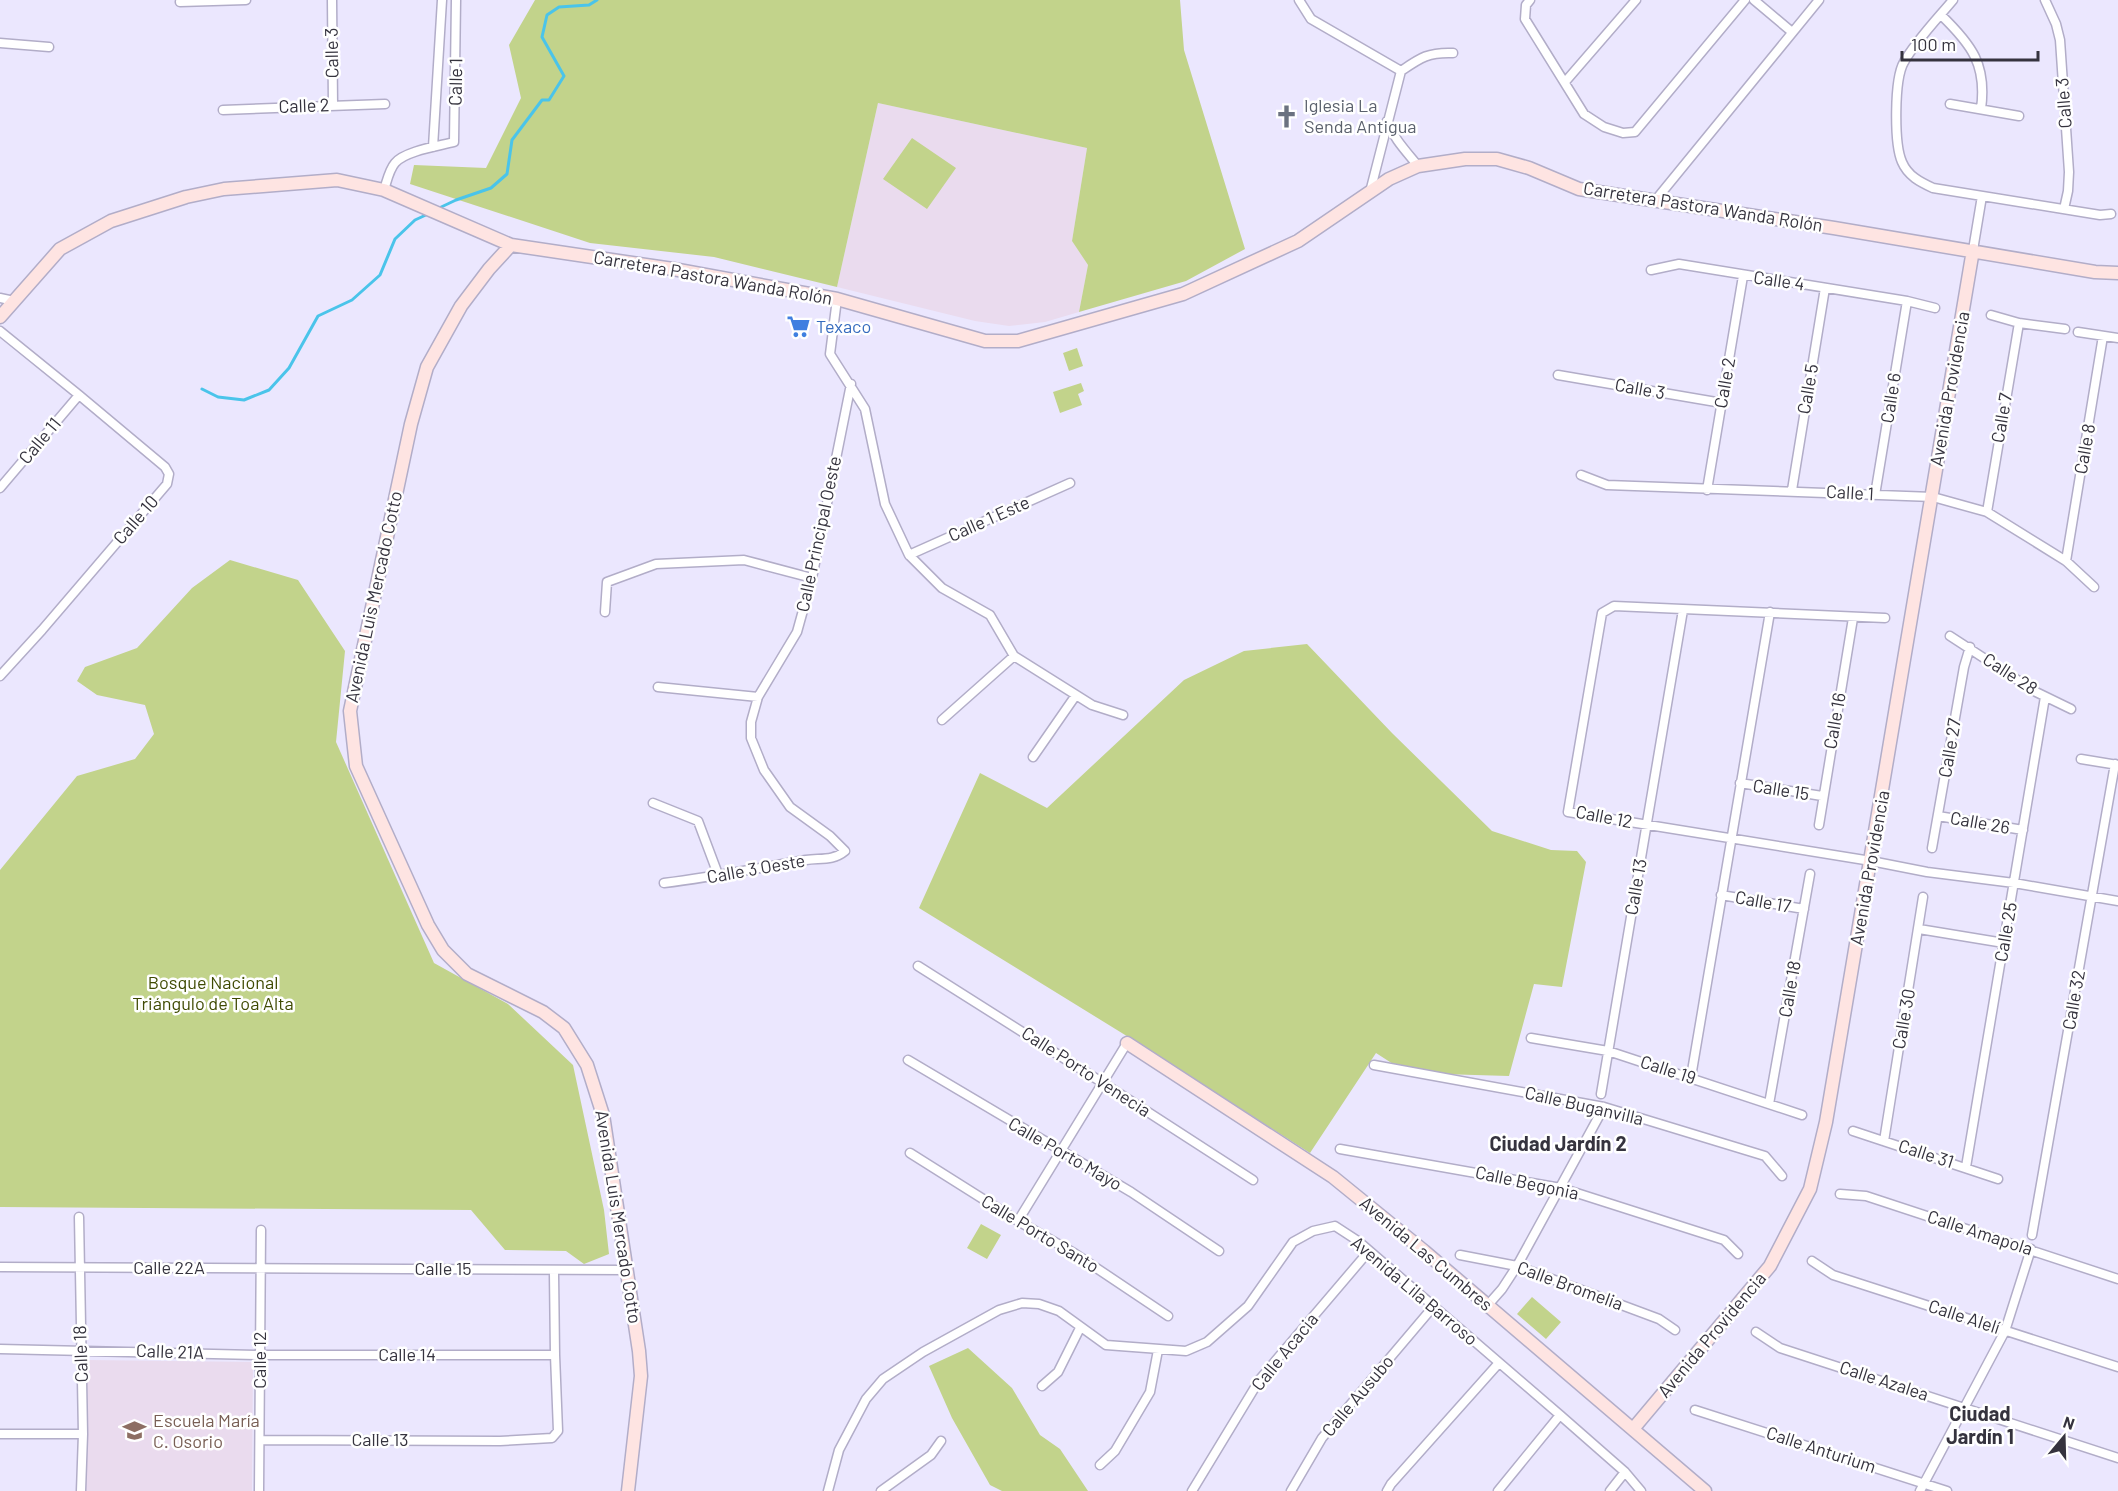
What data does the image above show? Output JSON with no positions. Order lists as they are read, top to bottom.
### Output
{
  "streets": {
    "street": [
      "Calle 3",
      "Calle 1",
      "Calle 2",
      "Carretera Pastora Wanda Rolón",
      "Calle 4",
      "Calle 5",
      "Avenida Providencia",
      "Calle 6",
      "Calle 7",
      "Calle 11",
      "Calle 8",
      "Calle 1 Este",
      "Calle 10",
      "Calle Principal Oeste",
      "Avenida Luis Mercado Cotto",
      "Calle 28",
      "Calle 16",
      "Calle 27",
      "Calle 15",
      "Calle 12",
      "Calle 26",
      "Calle 3 Oeste",
      "Calle 13",
      "Calle 17",
      "Calle 25",
      "Calle 18",
      "Calle 32",
      "Calle 30",
      "Calle 19",
      "Calle Porto Venecia",
      "Calle Buganvilla",
      "Calle Porto Mayo",
      "Calle 31",
      "Calle Begonia",
      "Calle Amapola",
      "Calle Porto Santo",
      "Avenida Las Cumbres",
      "Calle 22A",
      "Calle Bromelia",
      "Avenida Lila Barroso",
      "Calle Alelí",
      "Calle 21A",
      "Calle Acacia",
      "Calle 14",
      "Calle Azalea",
      "Calle Ausubo",
      "Calle Anturium"
    ]
  },
  "crossings": [
    ["Calle 3", "Calle 2"],
    ["Calle 1", "Calle 2"],
    ["Calle 1", "Carretera Pastora Wanda Rolón"],
    ["Calle 1", "Calle 5"],
    ["Calle 1", "Avenida Providencia"],
    ["Calle 1", "Calle 6"],
    ["Calle 1", "Calle 7"],
    ["Calle 1", "Calle 8"],
    ["Calle 2", "Calle 4"],
    ["Carretera Pastora Wanda Rolón", "Avenida Providencia"],
    ["Carretera Pastora Wanda Rolón", "Avenida Luis Mercado Cotto"],
    ["Calle 4", "Calle 5"],
    ["Calle 4", "Calle 6"],
    ["Avenida Providencia", "Calle 12"],
    ["Avenida Providencia", "Avenida Las Cumbres"],
    ["Calle 11", "Calle 10"],
    ["Calle Principal Oeste", "Calle 3 Oeste"],
    ["Avenida Luis Mercado Cotto", "Calle 15"],
    ["Calle 28", "Calle 27"],
    ["Calle 28", "Calle 25"],
    ["Calle 16", "Calle 15"],
    ["Calle 16", "Calle 12"],
    ["Calle 27", "Calle 26"],
    ["Calle 15", "Calle 12"],
    ["Calle 15", "Calle 22A"],
    ["Calle 12", "Calle 13"],
    ["Calle 12", "Calle 25"],
    ["Calle 12", "Calle 32"],
    ["Calle 12", "Calle 22A"],
    ["Calle 12", "Calle 21A"],
    ["Calle 12", "Calle 14"],
    ["Calle 26", "Calle 25"],
    ["Calle 13", "Calle 19"],
    ["Calle 13", "Calle 14"],
    ["Calle 17", "Calle 18"],
    ["Calle 25", "Calle 31"],
    ["Calle 18", "Calle 19"],
    ["Calle 18", "Calle 22A"],
    ["Calle 18", "Calle 21A"],
    ["Calle 30", "Calle 31"],
    ["Avenida Lila Barroso", "Calle Acacia"],
    ["Avenida Lila Barroso", "Calle Ausubo"],
    ["Calle 21A", "Calle 14"]
  ],
  "districts": ["Ciudad Jardín 2", "Ciudad Jardín 1"],
  "parks": ["Bosque Nacional Triángulo de Toa Alta"],
  "places": {
    "church": ["Iglesia La Senda Antigua"],
    "supermarket": ["Texaco"],
    "school or university": ["Escuela María C. Osorio"]
  },
  "scale_bar": "100 m",
  "north": "top"
}
